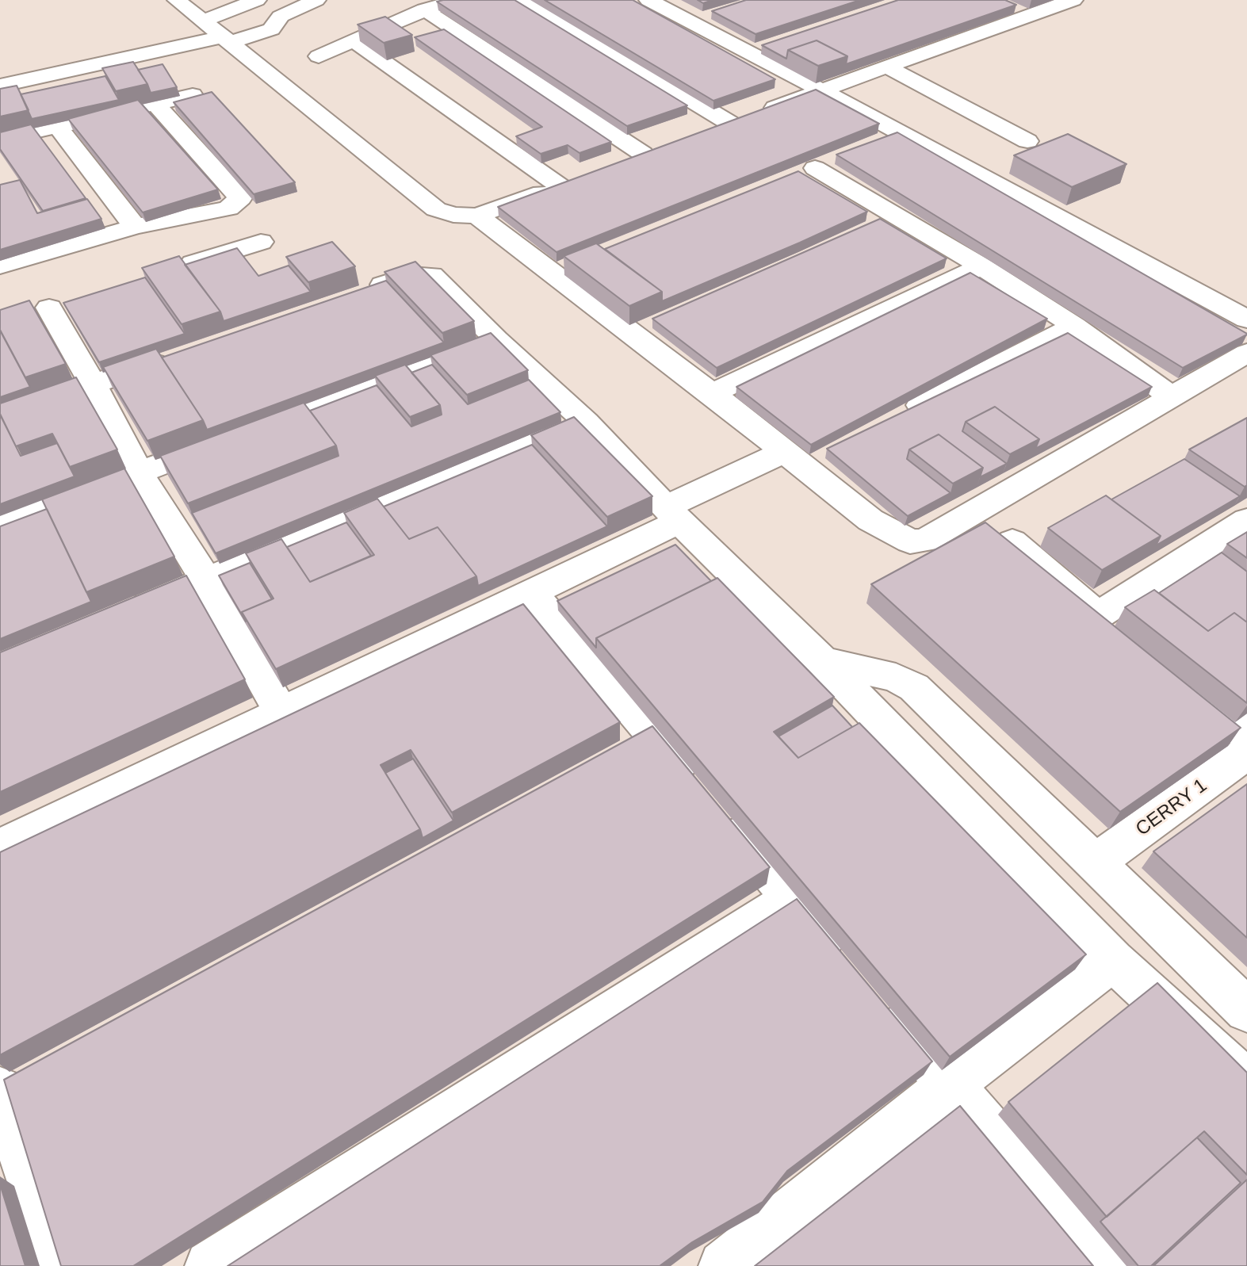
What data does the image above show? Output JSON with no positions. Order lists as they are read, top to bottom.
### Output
{
  "streets": {
    "street": ["CERRY 1"]
  }
}
